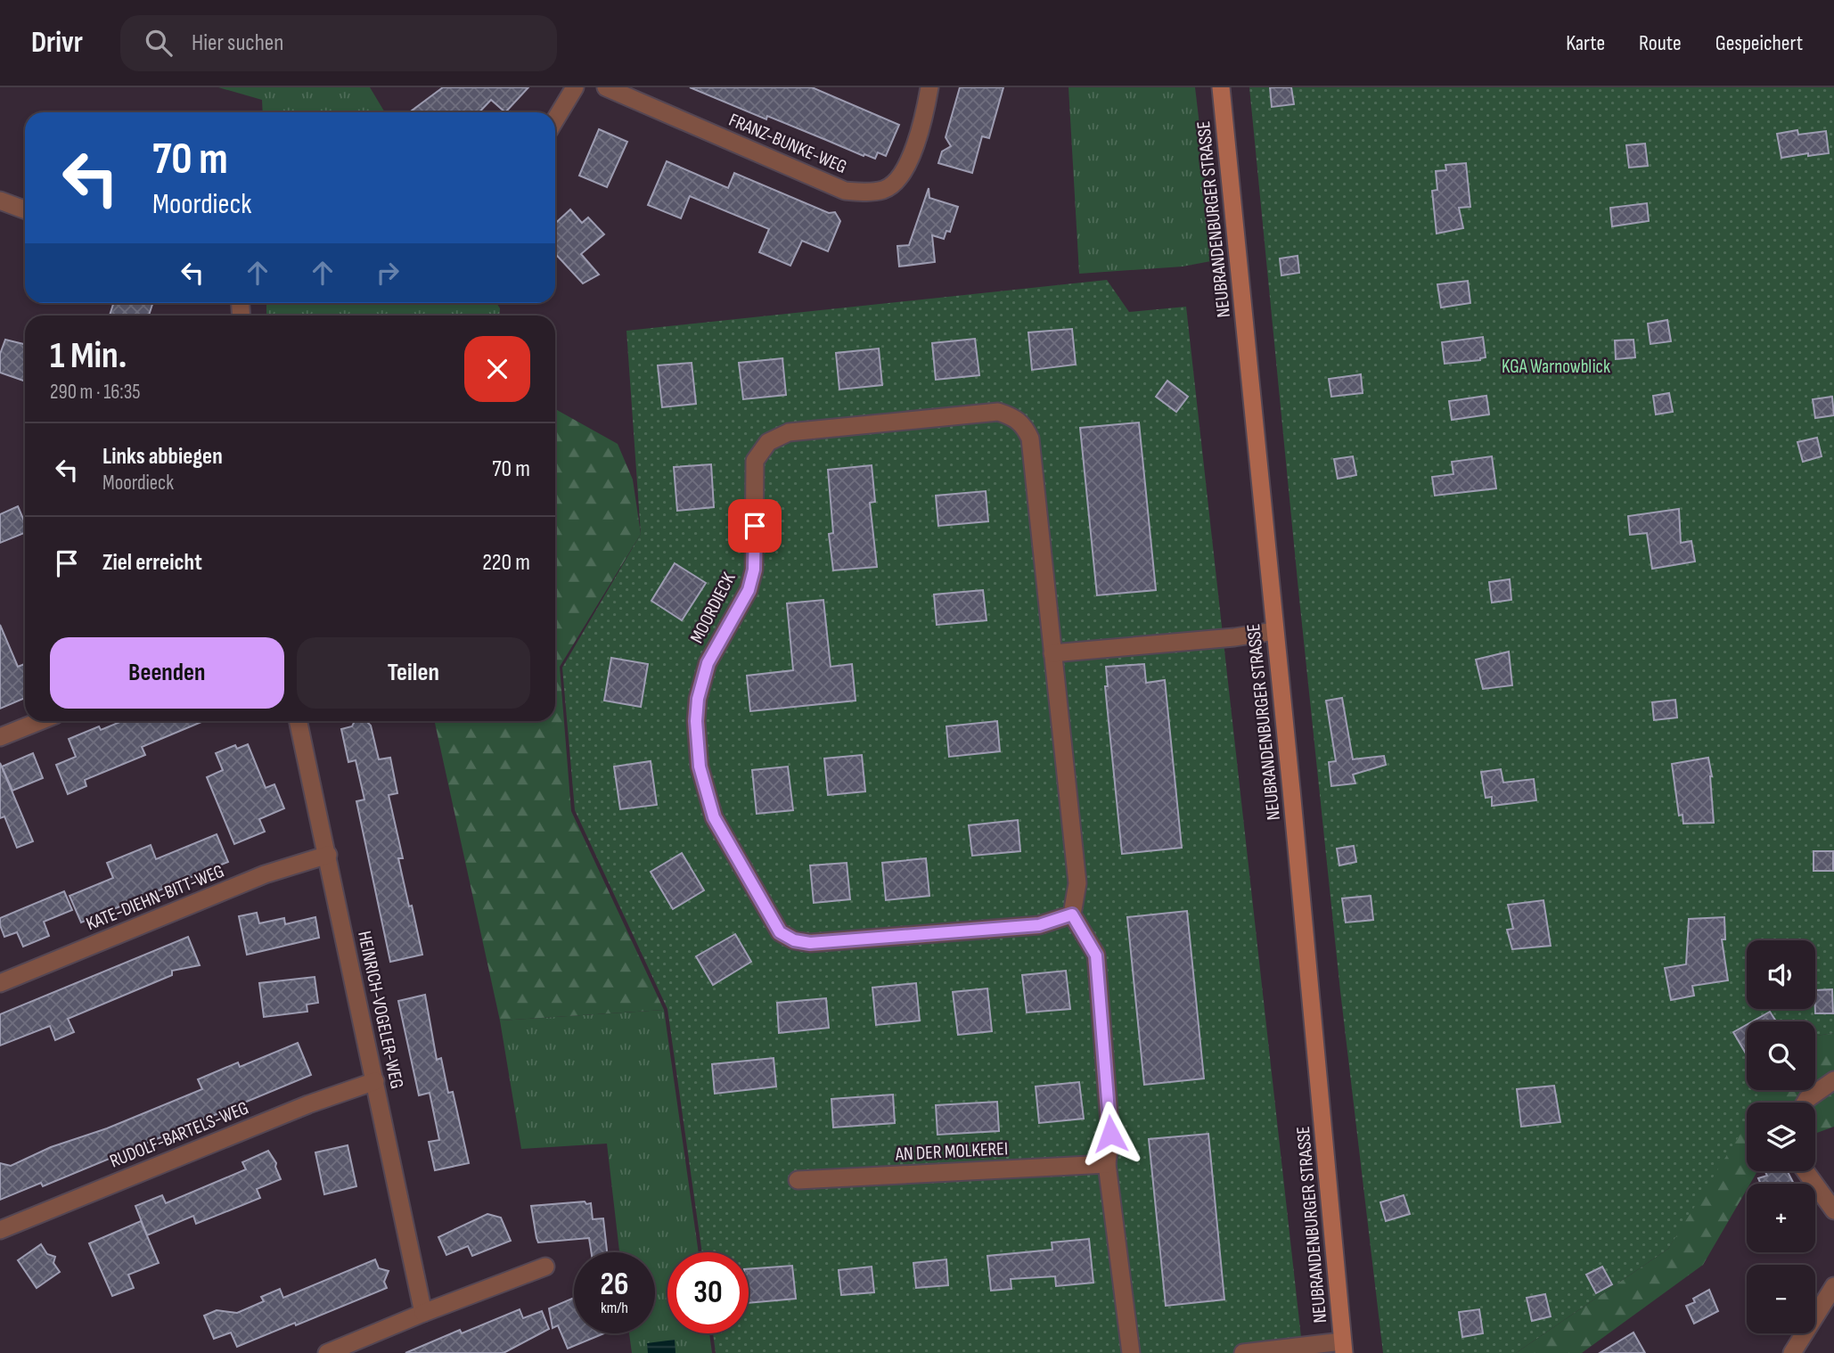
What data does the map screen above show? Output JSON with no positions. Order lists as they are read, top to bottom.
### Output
{
  "streets": {
    "main road": ["NEUBRANDENBURGER STRASSE"],
    "street": [
      "FRANZ-BUNKE-WEG",
      "MOORDIECK",
      "KATE-DIEHN-BITT-WEG",
      "HEINRICH-VOGELER-WEG",
      "RUDOLF-BARTELS-WEG",
      "AN DER MOLKEREI"
    ]
  },
  "crossings": [
    ["KATE-DIEHN-BITT-WEG", "HEINRICH-VOGELER-WEG"],
    ["HEINRICH-VOGELER-WEG", "RUDOLF-BARTELS-WEG"]
  ],
  "parks": ["KGA Warnowblick"],
  "page": {
    "header": "Drivr",
    "search": "Hier suchen",
    "nav": ["Karte", "Route", "Gespeichert"],
    "turn": ["70 m", "Moordieck"],
    "heading": ["1 Min.", "290 m · 16:35"],
    "list": [
      {
        "name": "Links abbiegen",
        "note": "Moordieck",
        "value": "70 m"
      },
      {
        "name": "Ziel erreicht",
        "value": "220 m"
      }
    ],
    "buttons": ["Beenden", "Teilen"],
    "map_buttons": ["+", "−"],
    "speed": "26 km/h",
    "limit": "30"
  }
}
